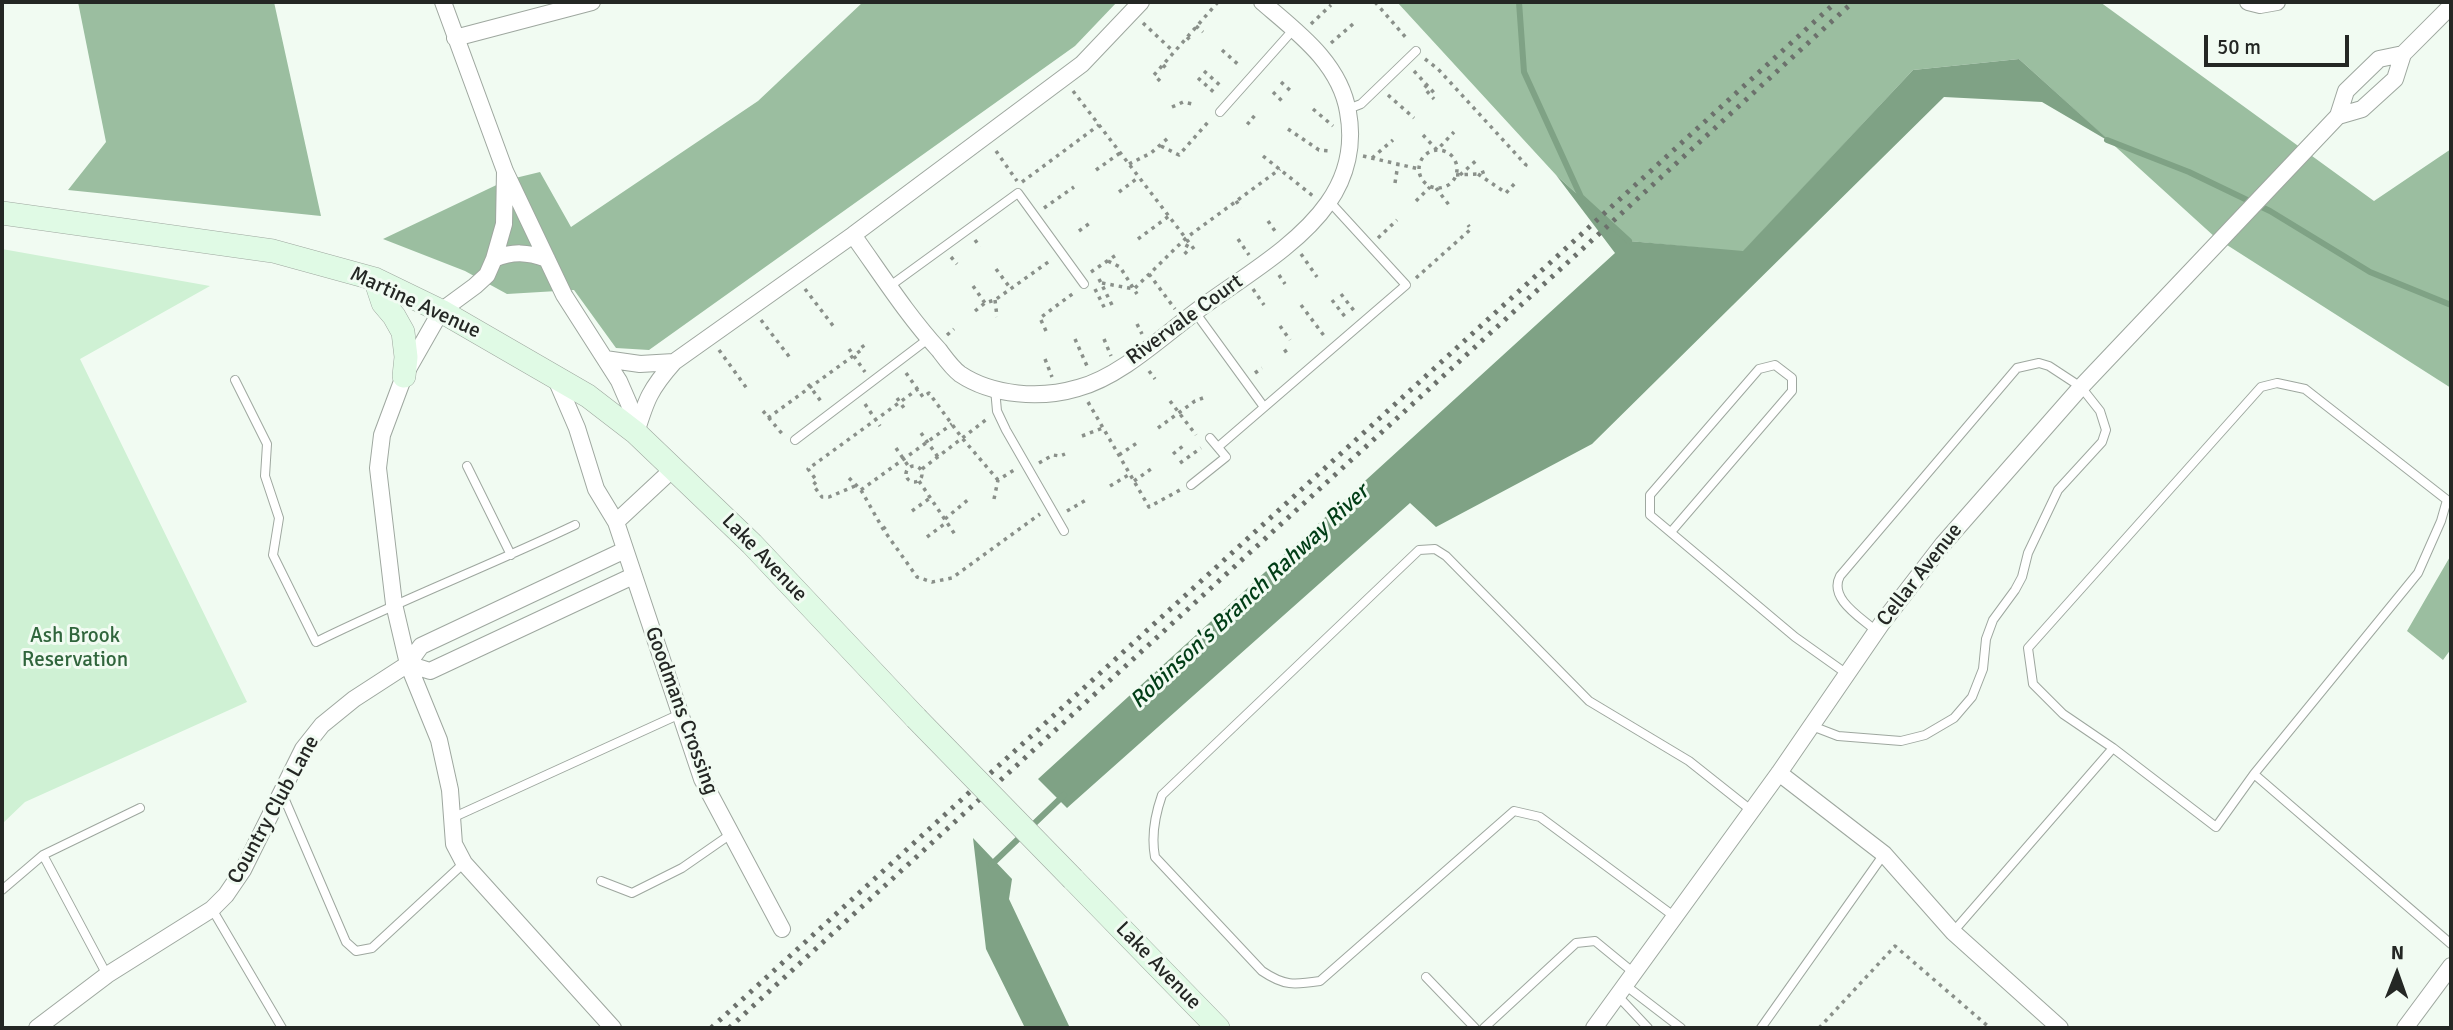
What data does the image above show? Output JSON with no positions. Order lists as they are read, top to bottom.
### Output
{
  "streets": {
    "main road": ["Martine Avenue", "Lake Avenue"],
    "street": [
      "Rivervale Court",
      "Cellar Avenue",
      "Goodmans Crossing",
      "Country Club Lane"
    ]
  },
  "crossings": [
    ["Martine Avenue", "Lake Avenue"],
    ["Martine Avenue", "Goodmans Crossing"],
    ["Goodmans Crossing", "Country Club Lane"]
  ],
  "water": ["Robinson's Branch Rahway River"],
  "parks": ["Ash Brook Reservation"],
  "scale_bar": "50 m",
  "north": "top"
}
